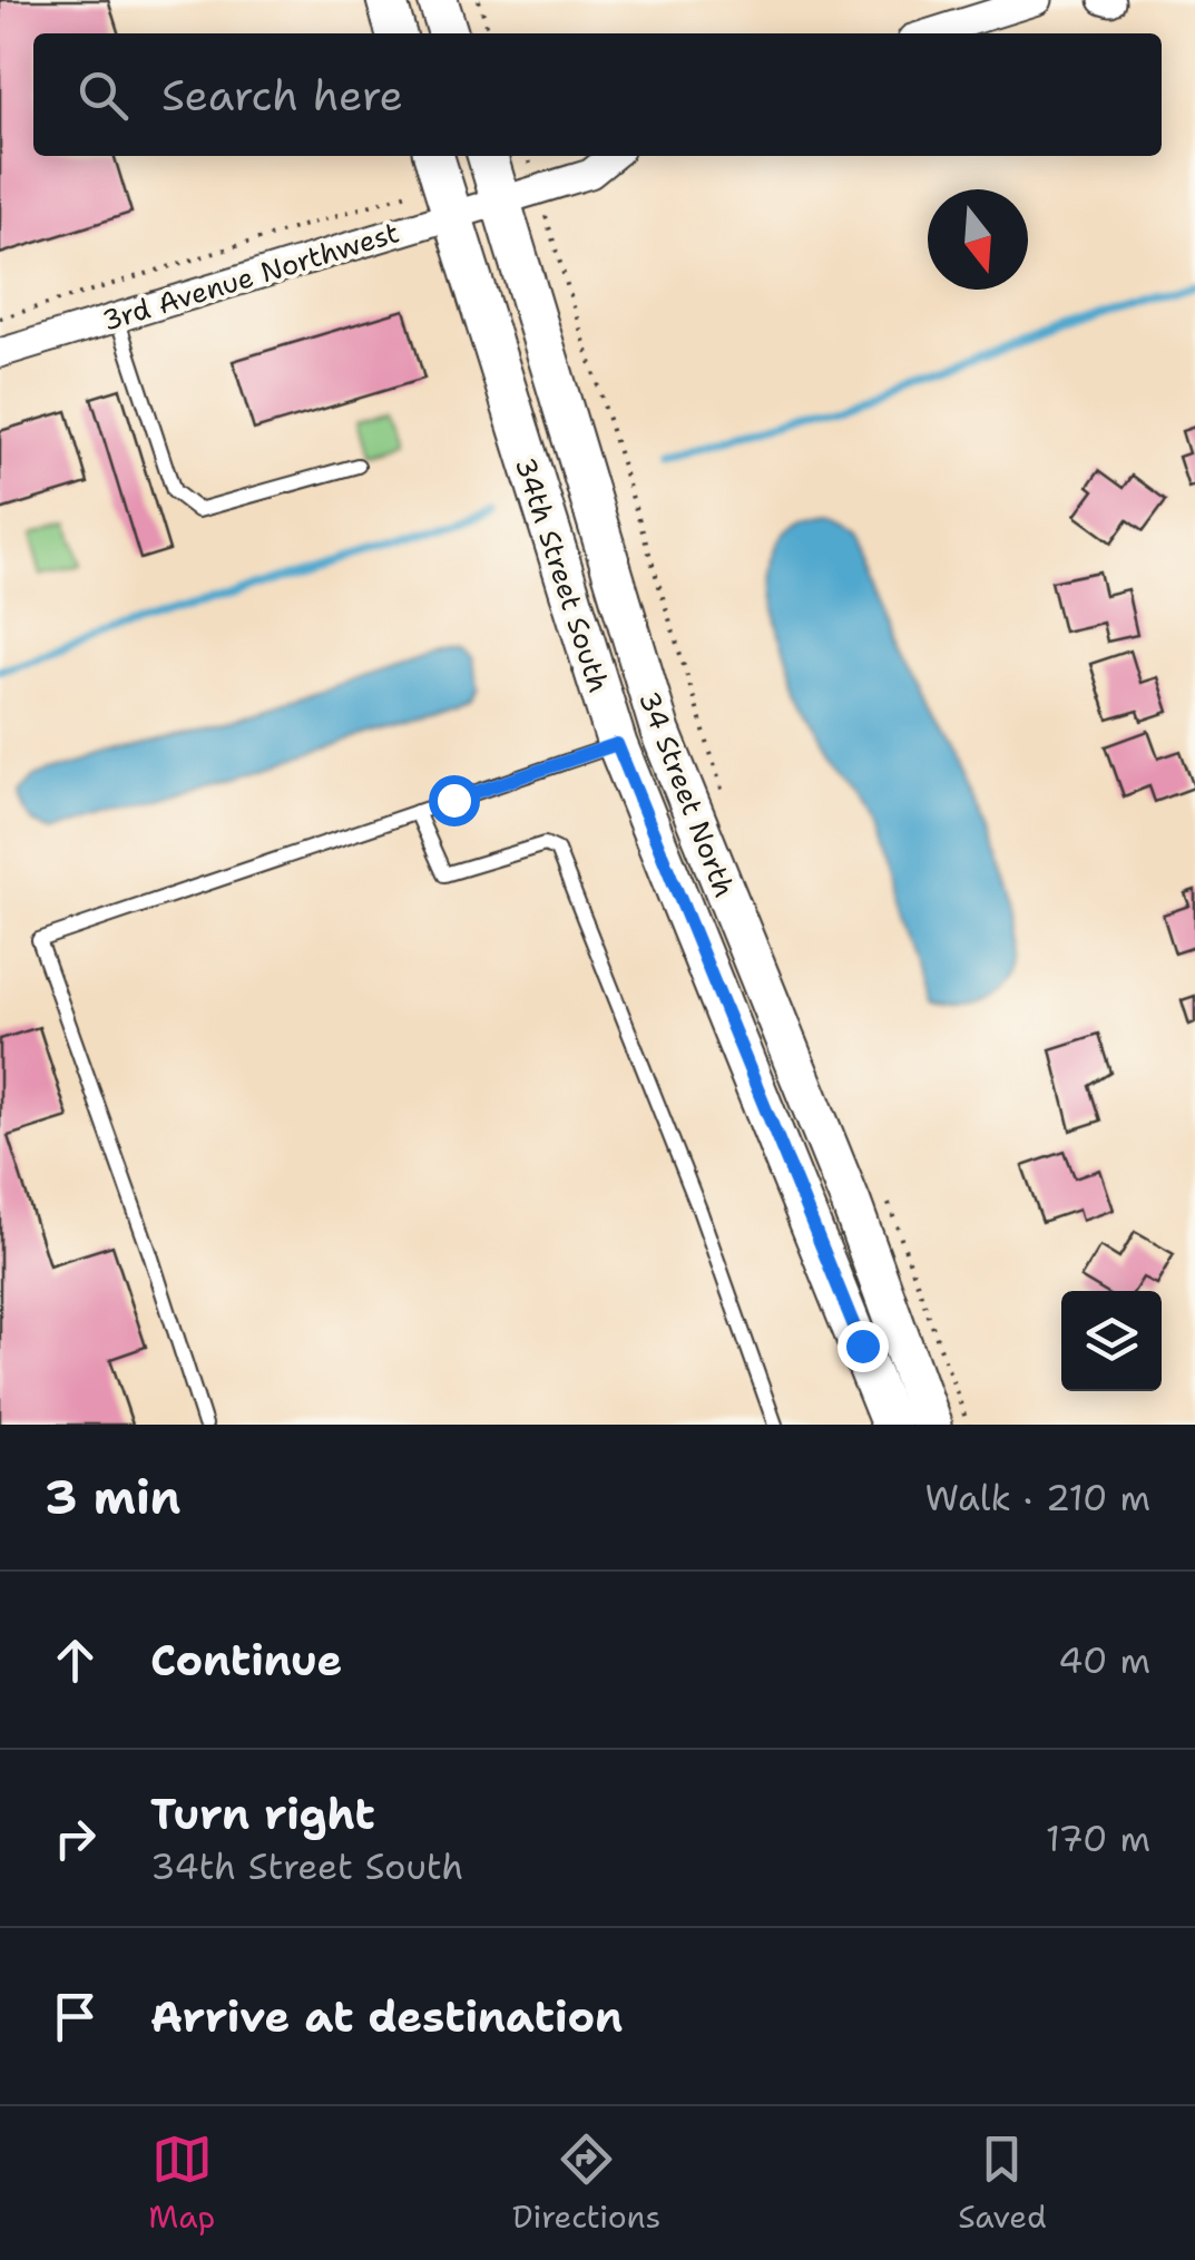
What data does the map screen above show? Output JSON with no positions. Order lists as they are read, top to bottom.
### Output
{
  "streets": {
    "main road": ["34th Street South", "34 Street North"],
    "street": ["3rd Avenue Northwest"]
  },
  "crossings": [
    ["3rd Avenue Northwest", "34th Street South"],
    ["3rd Avenue Northwest", "34 Street North"]
  ],
  "north": "bottom",
  "page": {
    "search": "Search here",
    "heading": ["3 min", "Walk · 210 m"],
    "list": [
      ["Continue", "40 m"],
      ["Turn right", "34th Street South", "170 m"],
      "Arrive at destination"
    ],
    "nav": ["Map", "Directions", "Saved"]
  }
}
